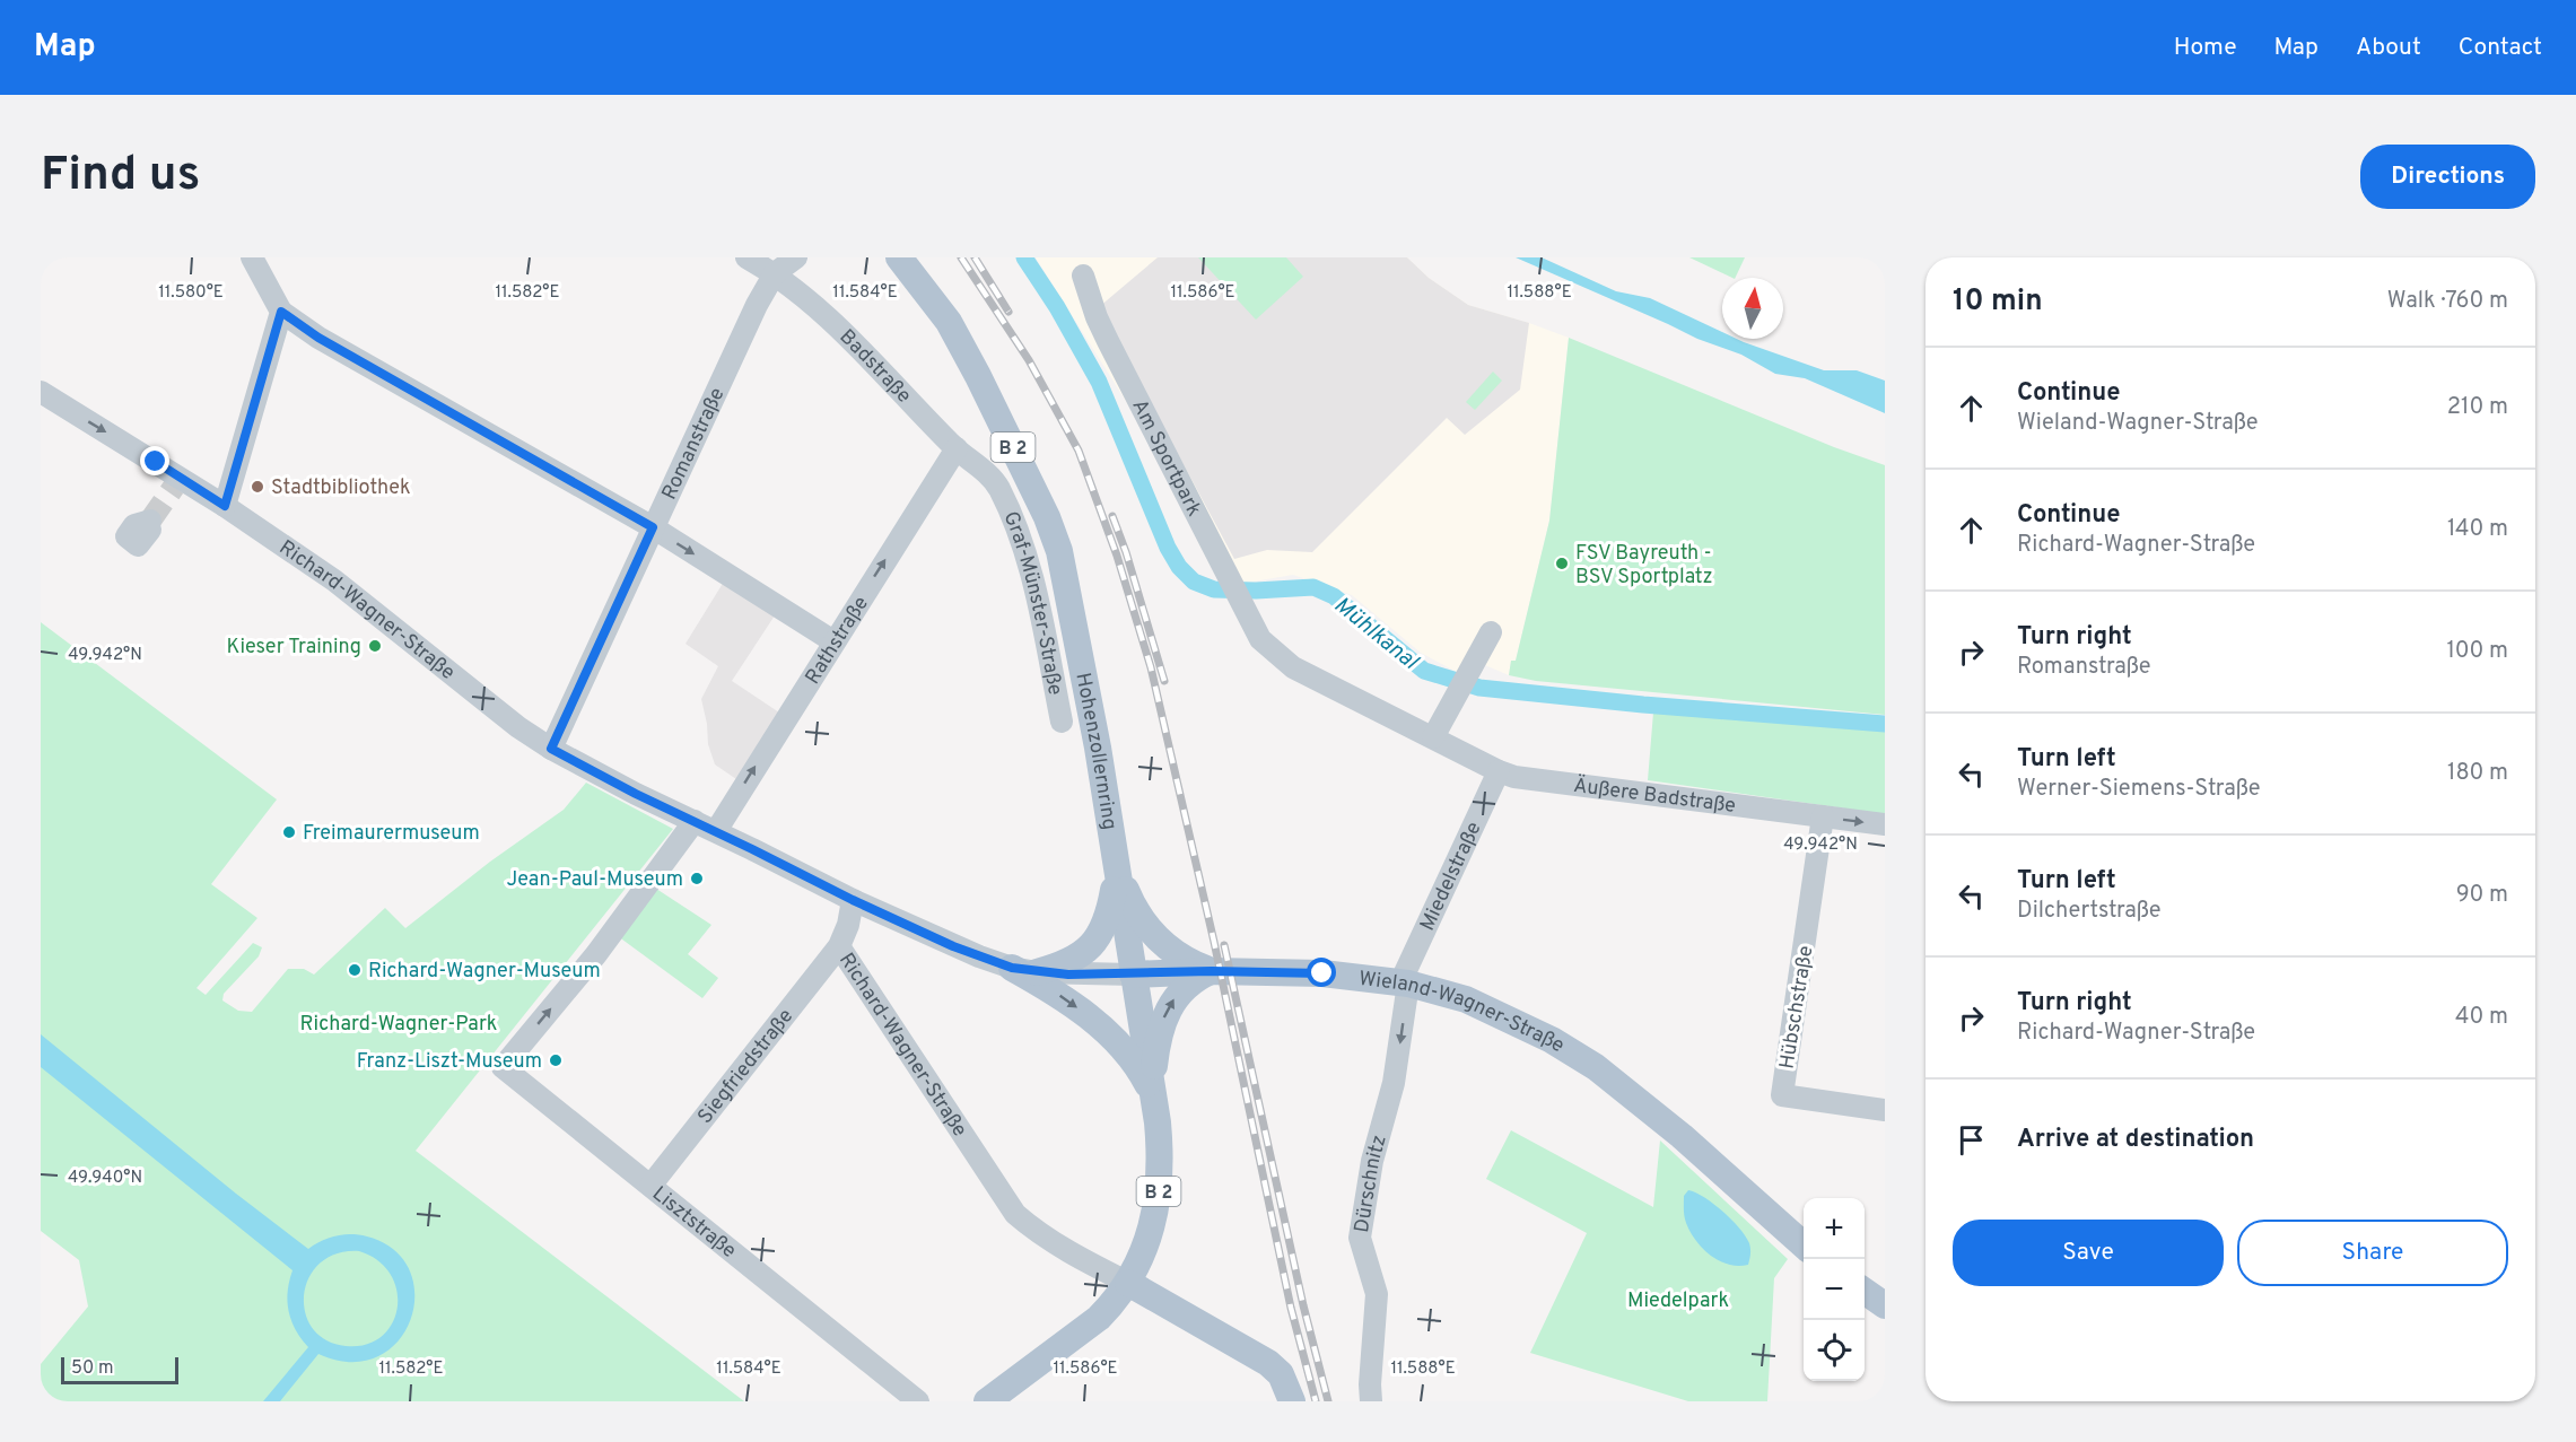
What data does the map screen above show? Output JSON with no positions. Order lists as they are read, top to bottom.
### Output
{
  "streets": {
    "main road": [
      "B 2",
      "Richard-Wagner-Straße",
      "Hohenzollernring",
      "Wieland-Wagner-Straße"
    ],
    "street": [
      "Badstraße",
      "Romanstraße",
      "Am Sportpark",
      "Graf-Münster-Straße",
      "Rathstraße",
      "Äußere Badstraße",
      "Miedelstraße",
      "Hübschstraße",
      "Siegfriedstraße",
      "Dürschnitz",
      "Lisztstraße"
    ]
  },
  "crossings": [
    ["Badstraße", "Romanstraße"],
    ["Badstraße", "Graf-Münster-Straße"],
    ["Badstraße", "Rathstraße"],
    ["Romanstraße", "Richard-Wagner-Straße"],
    ["Am Sportpark", "Äußere Badstraße"],
    ["Richard-Wagner-Straße", "Rathstraße"],
    ["Richard-Wagner-Straße", "Hohenzollernring"],
    ["Richard-Wagner-Straße", "Wieland-Wagner-Straße"],
    ["Richard-Wagner-Straße", "Siegfriedstraße"],
    ["Richard-Wagner-Straße", "Lisztstraße"],
    ["Hohenzollernring", "Wieland-Wagner-Straße"],
    ["Äußere Badstraße", "Miedelstraße"],
    ["Äußere Badstraße", "Hübschstraße"],
    ["Miedelstraße", "Wieland-Wagner-Straße"],
    ["Miedelstraße", "Dürschnitz"],
    ["Wieland-Wagner-Straße", "Dürschnitz"],
    ["Siegfriedstraße", "Lisztstraße"]
  ],
  "one_way": ["Rathstraße", "Dürschnitz"],
  "water": ["Mühlkanal"],
  "parks": ["Richard-Wagner-Park", "Miedelpark"],
  "places": [
    "Stadtbibliothek",
    "FSV Bayreuth - BSV Sportplatz",
    "Kieser Training",
    "Freimaurermuseum",
    "Jean-Paul-Museum",
    "Richard-Wagner-Museum",
    "Franz-Liszt-Museum"
  ],
  "scale_bar": "50 m",
  "north": "top",
  "page": {
    "header": "Map",
    "nav": [
      "Home",
      "Map",
      "About",
      "Contact"
    ],
    "buttons": [
      "Directions",
      ["Save", "Share"]
    ],
    "title": "Find us",
    "heading": ["10 min", "Walk · 760 m"],
    "list": [
      ["Continue", "Wieland-Wagner-Straße", "210 m"],
      ["Continue", "Richard-Wagner-Straße", "140 m"],
      ["Turn right", "Romanstraße", "100 m"],
      ["Turn left", "Werner-Siemens-Straße", "180 m"],
      ["Turn left", "Dilchertstraße", "90 m"],
      ["Turn right", "Richard-Wagner-Straße", "40 m"],
      "Arrive at destination"
    ],
    "map_buttons": ["+", "−"],
    "scale": "50 m"
  },
  "coordinates": [
    "11.580°E",
    "11.582°E",
    "11.584°E",
    "11.586°E",
    "11.588°E",
    "49.942°N",
    "49.940°N"
  ]
}
